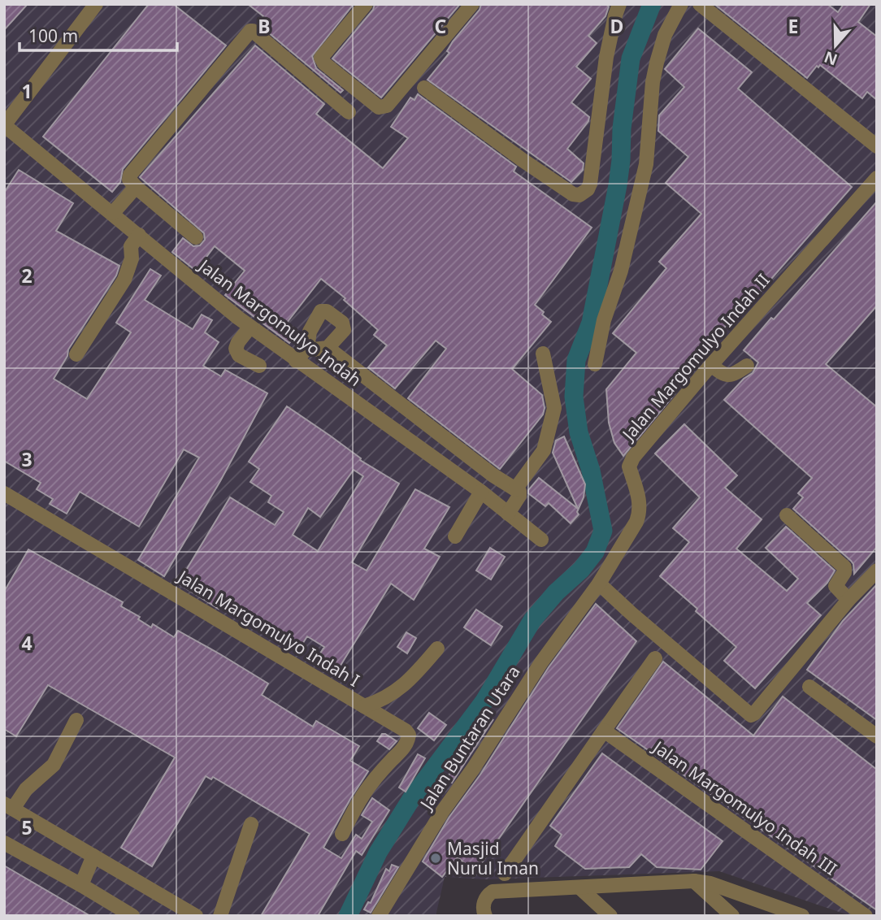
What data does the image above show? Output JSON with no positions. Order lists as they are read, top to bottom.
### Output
{
  "streets": {
    "street": [
      "Jalan Margomulyo Indah",
      "Jalan Margomulyo Indah II",
      "Jalan Margomulyo Indah I",
      "Jalan Buntaran Utara",
      "Jalan Margomulyo Indah III"
    ]
  },
  "crossings": [
    ["Jalan Margomulyo Indah II", "Jalan Buntaran Utara"]
  ],
  "places": ["Masjid Nurul Iman"],
  "scale_bar": "100 m",
  "north": "bottom",
  "grid": {
    "columns": [
      "B",
      "C",
      "D",
      "E"
    ],
    "rows": [
      "1",
      "2",
      "3",
      "4",
      "5"
    ]
  }
}
